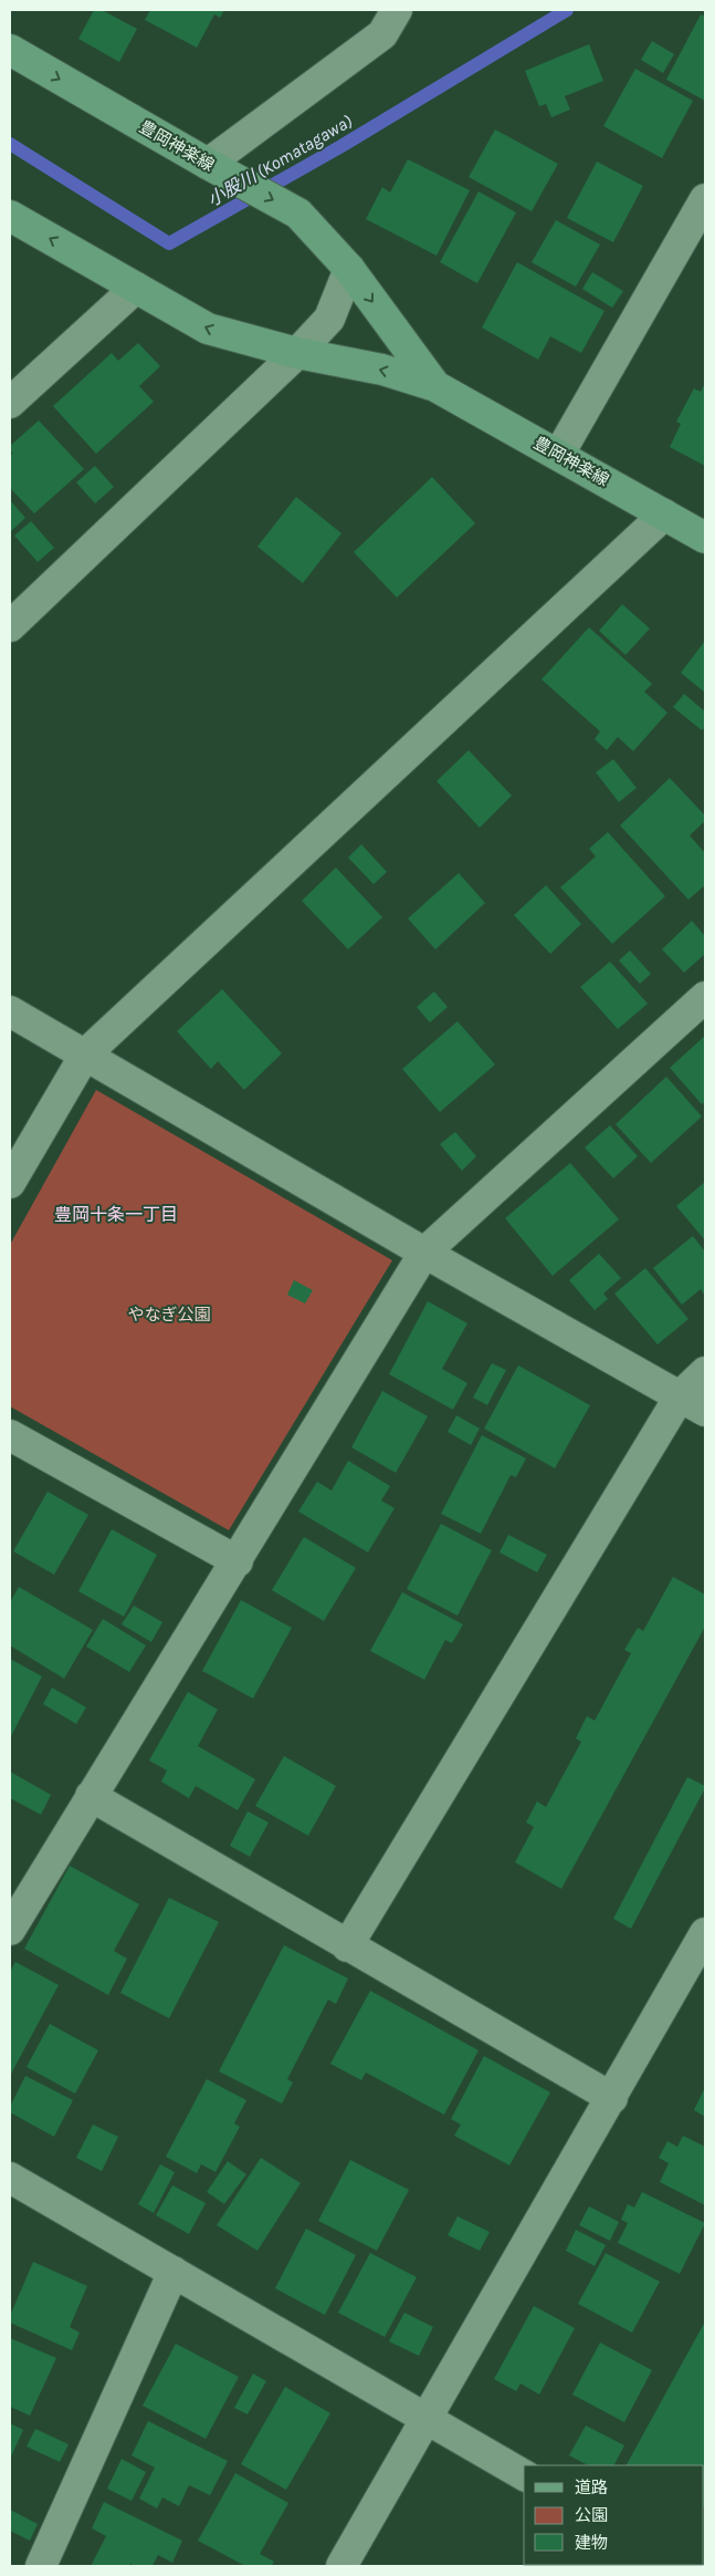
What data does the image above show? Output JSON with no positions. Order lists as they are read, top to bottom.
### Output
{
  "streets": {
    "street": ["豊岡神楽線"]
  },
  "districts": ["豊岡十条一丁目"],
  "water": ["小股川 (Komatagawa)"],
  "parks": ["やなぎ公園"],
  "legend": ["道路", "公園", "建物"]
}
